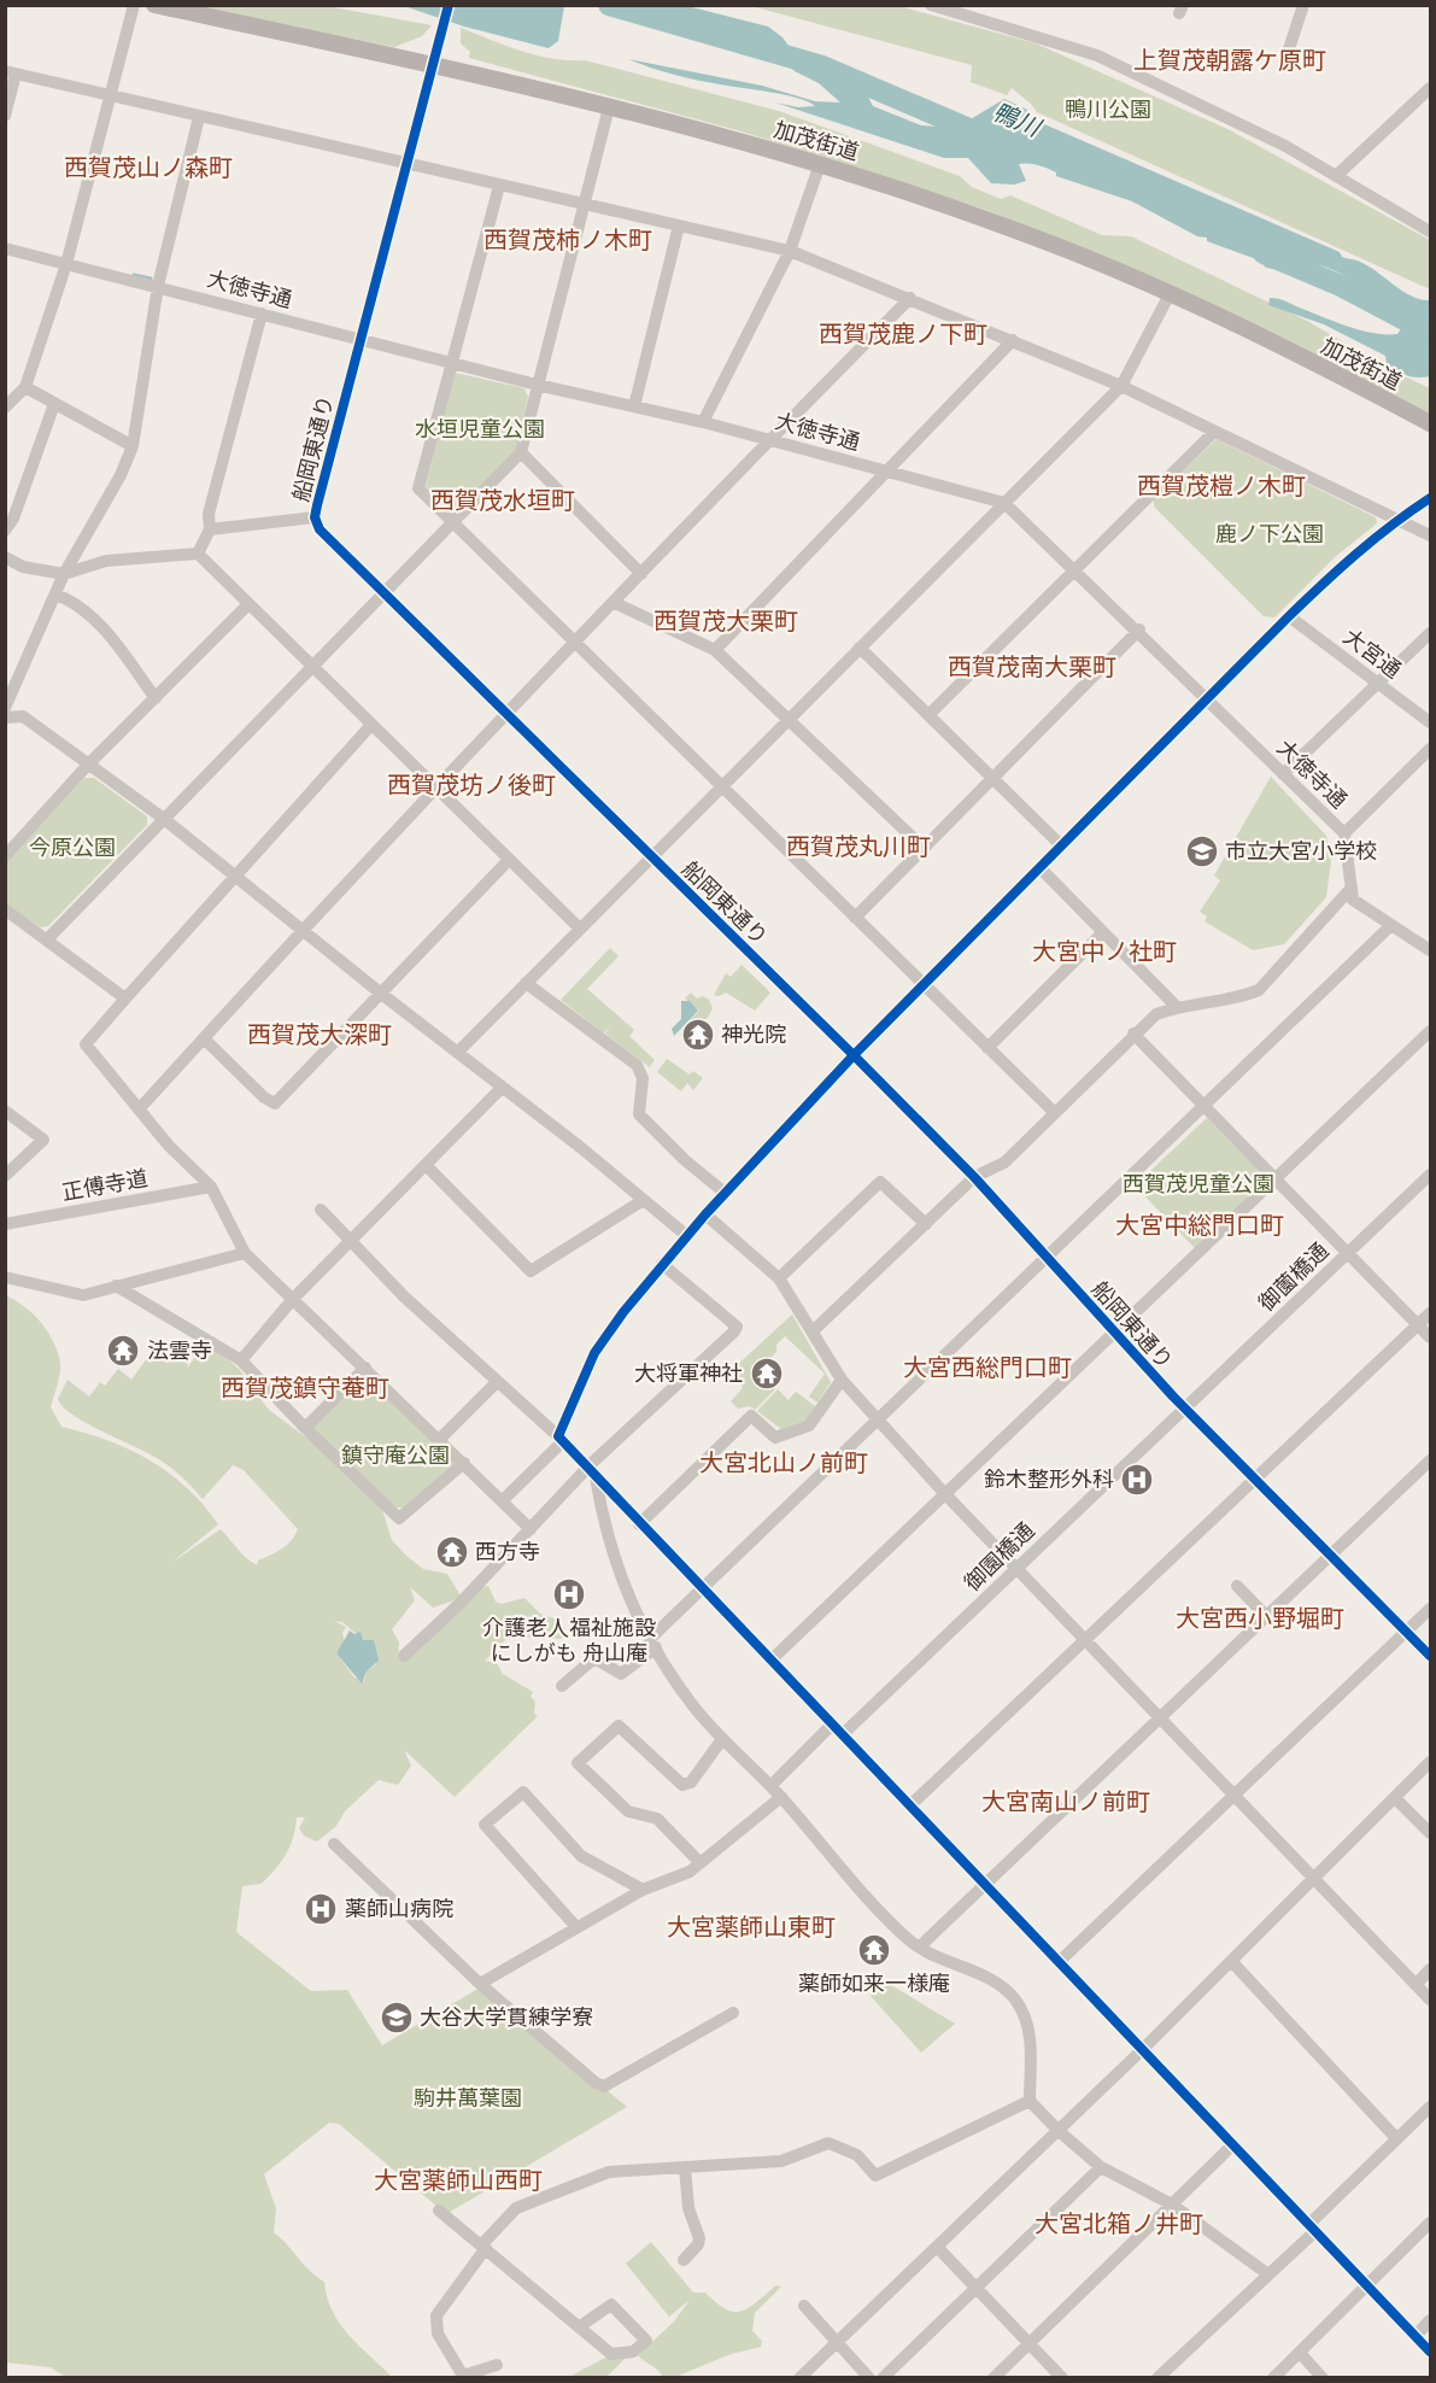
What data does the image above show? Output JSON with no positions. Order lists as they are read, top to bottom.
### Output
{
  "streets": {
    "main road": ["加茂街道"],
    "street": [
      "大徳寺通",
      "船岡東通り",
      "大宮通",
      "正傅寺道",
      "御薗橋通",
      "御園橋通"
    ]
  },
  "crossings": [
    ["加茂街道", "船岡東通り"],
    ["大徳寺通", "船岡東通り"],
    ["船岡東通り", "御薗橋通"],
    ["船岡東通り", "御園橋通"],
    ["御薗橋通", "御園橋通"]
  ],
  "districts": [
    "上賀茂朝露ケ原町",
    "西賀茂山ノ森町",
    "西賀茂柿ノ木町",
    "西賀茂鹿ノ下町",
    "西賀茂榿ノ木町",
    "西賀茂水垣町",
    "西賀茂大栗町",
    "西賀茂南大栗町",
    "西賀茂坊ノ後町",
    "西賀茂丸川町",
    "大宮中ノ社町",
    "西賀茂大深町",
    "大宮中総門口町",
    "大宮西総門口町",
    "西賀茂鎮守菴町",
    "大宮北山ノ前町",
    "大宮西小野堀町",
    "大宮南山ノ前町",
    "大宮薬師山東町",
    "大宮薬師山西町",
    "大宮北箱ノ井町"
  ],
  "water": ["鴨川"],
  "parks": [
    "鴨川公園",
    "水垣児童公園",
    "鹿ノ下公園",
    "今原公園",
    "西賀茂児童公園",
    "鎮守庵公園",
    "駒井萬葉園"
  ],
  "places": {
    "school or university": ["市立大宮小学校", "大谷大学貫練学寮"],
    "temple": [
      "神光院",
      "法雲寺",
      "大将軍神社",
      "西方寺",
      "薬師如来一様庵"
    ],
    "hospital": ["鈴木整形外科", "介護老人福祉施設 にしがも 舟山庵", "薬師山病院"]
  }
}
